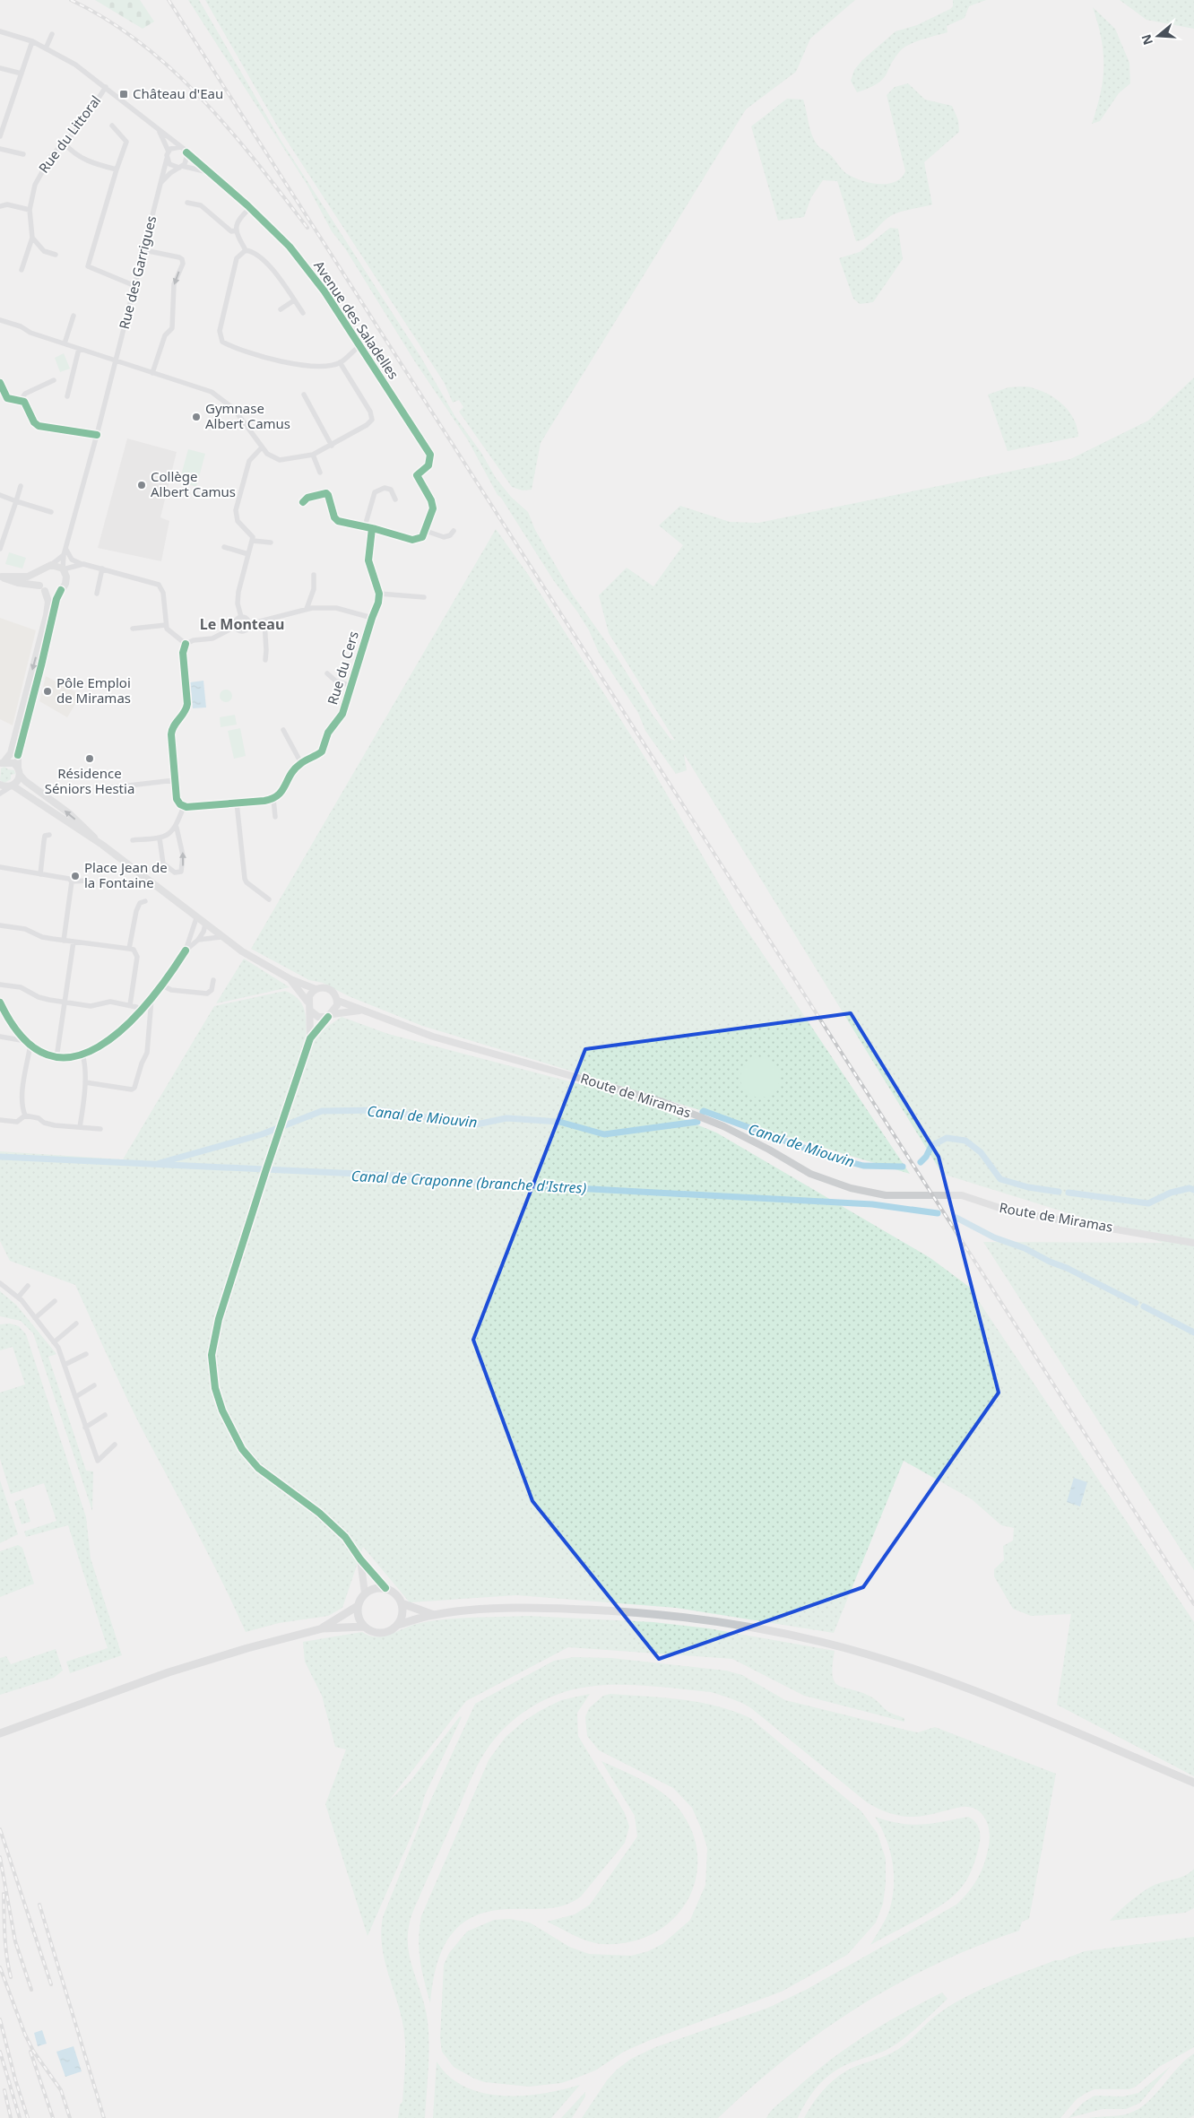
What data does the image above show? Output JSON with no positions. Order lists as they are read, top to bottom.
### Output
{
  "streets": {
    "main road": ["Route de Miramas"],
    "street": [
      "Rue du Littoral",
      "Rue des Garrigues",
      "Avenue des Saladelles",
      "Rue du Cers"
    ]
  },
  "crossings": [
    ["Rue des Garrigues", "Avenue des Saladelles"]
  ],
  "districts": ["Le Monteau"],
  "water": ["Canal de Miouvin", "Canal de Craponne (branche d'Istres)"],
  "places": {
    "transit": ["Château d'Eau"],
    "other": [
      "Gymnase Albert Camus",
      "Collège Albert Camus",
      "Pôle Emploi de Miramas",
      "Résidence Séniors Hestia",
      "Place Jean de la Fontaine"
    ]
  },
  "north": "left"
}
